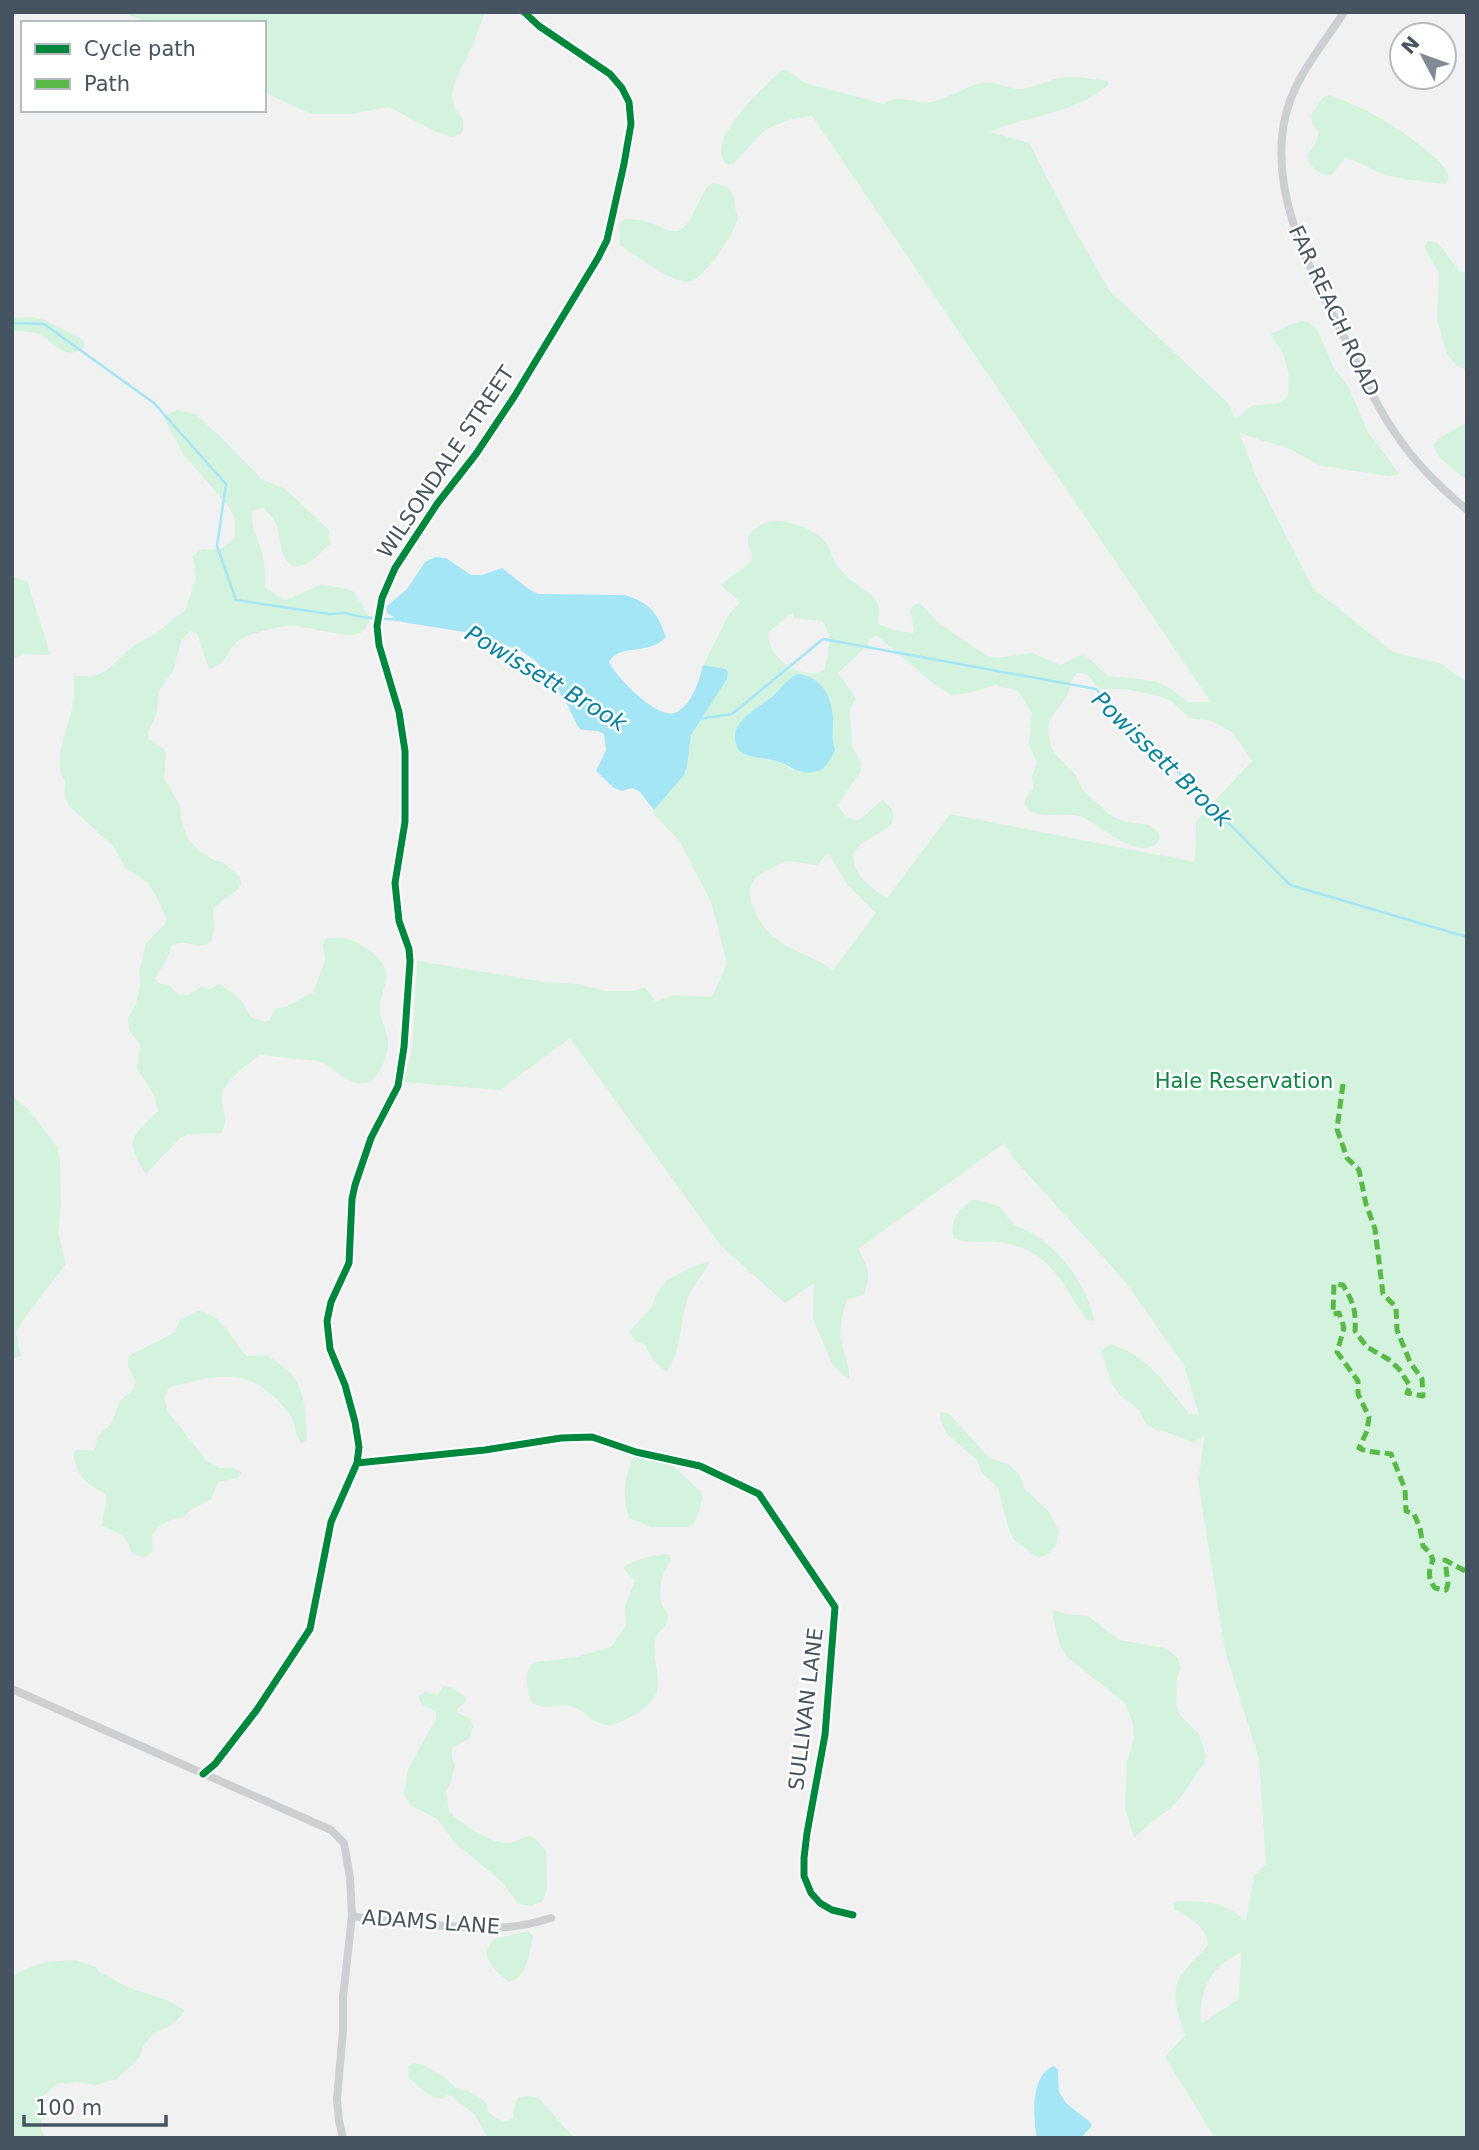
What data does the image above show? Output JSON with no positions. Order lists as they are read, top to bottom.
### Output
{
  "streets": {
    "street": [
      "FAR REACH ROAD",
      "WILSONDALE STREET",
      "SULLIVAN LANE",
      "ADAMS LANE"
    ]
  },
  "crossings": [
    ["WILSONDALE STREET", "SULLIVAN LANE"]
  ],
  "water": ["Powissett Brook"],
  "parks": ["Hale Reservation"],
  "legend": ["Cycle path", "Path"],
  "scale_bar": "100 m",
  "north": "top left"
}
